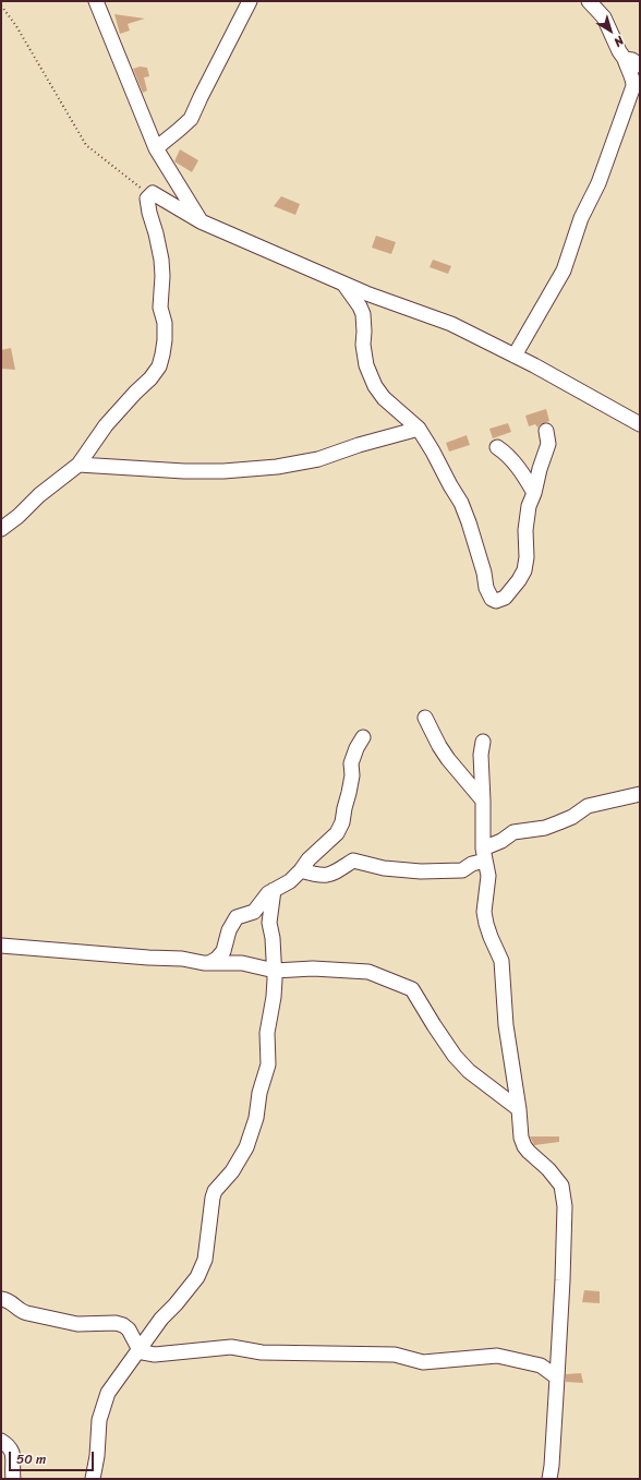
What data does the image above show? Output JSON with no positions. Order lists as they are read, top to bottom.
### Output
{
  "scale_bar": "50 m",
  "north": "bottom right"
}
